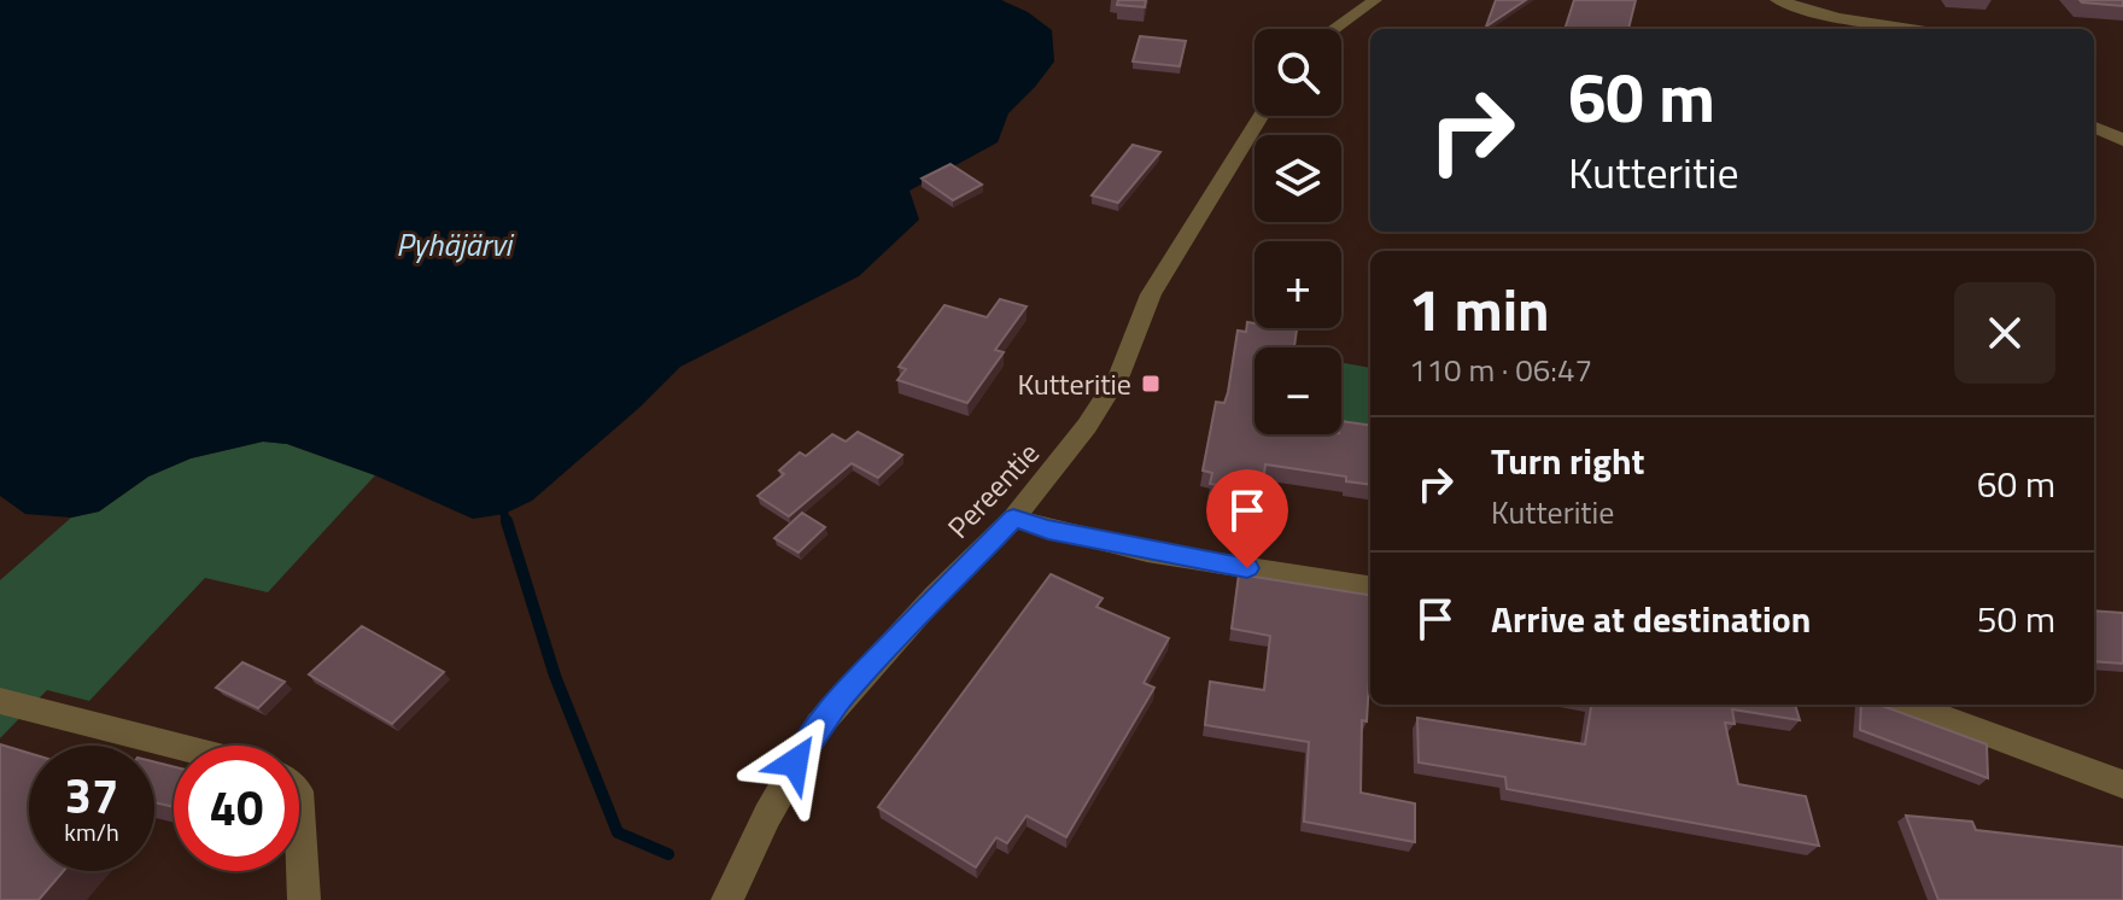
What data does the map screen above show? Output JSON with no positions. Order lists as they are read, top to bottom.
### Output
{
  "streets": {
    "street": ["Pereentie"]
  },
  "water": ["Pyhäjärvi"],
  "places": {
    "transit": ["Kutteritie"]
  },
  "page": {
    "map_buttons": ["+", "−"],
    "turn": ["60 m", "Kutteritie"],
    "heading": ["1 min", "110 m · 06:47"],
    "list": [
      {
        "name": "Turn right",
        "note": "Kutteritie",
        "value": "60 m"
      },
      {
        "name": "Arrive at destination",
        "value": "50 m"
      }
    ],
    "speed": "37 km/h",
    "limit": "40"
  }
}
